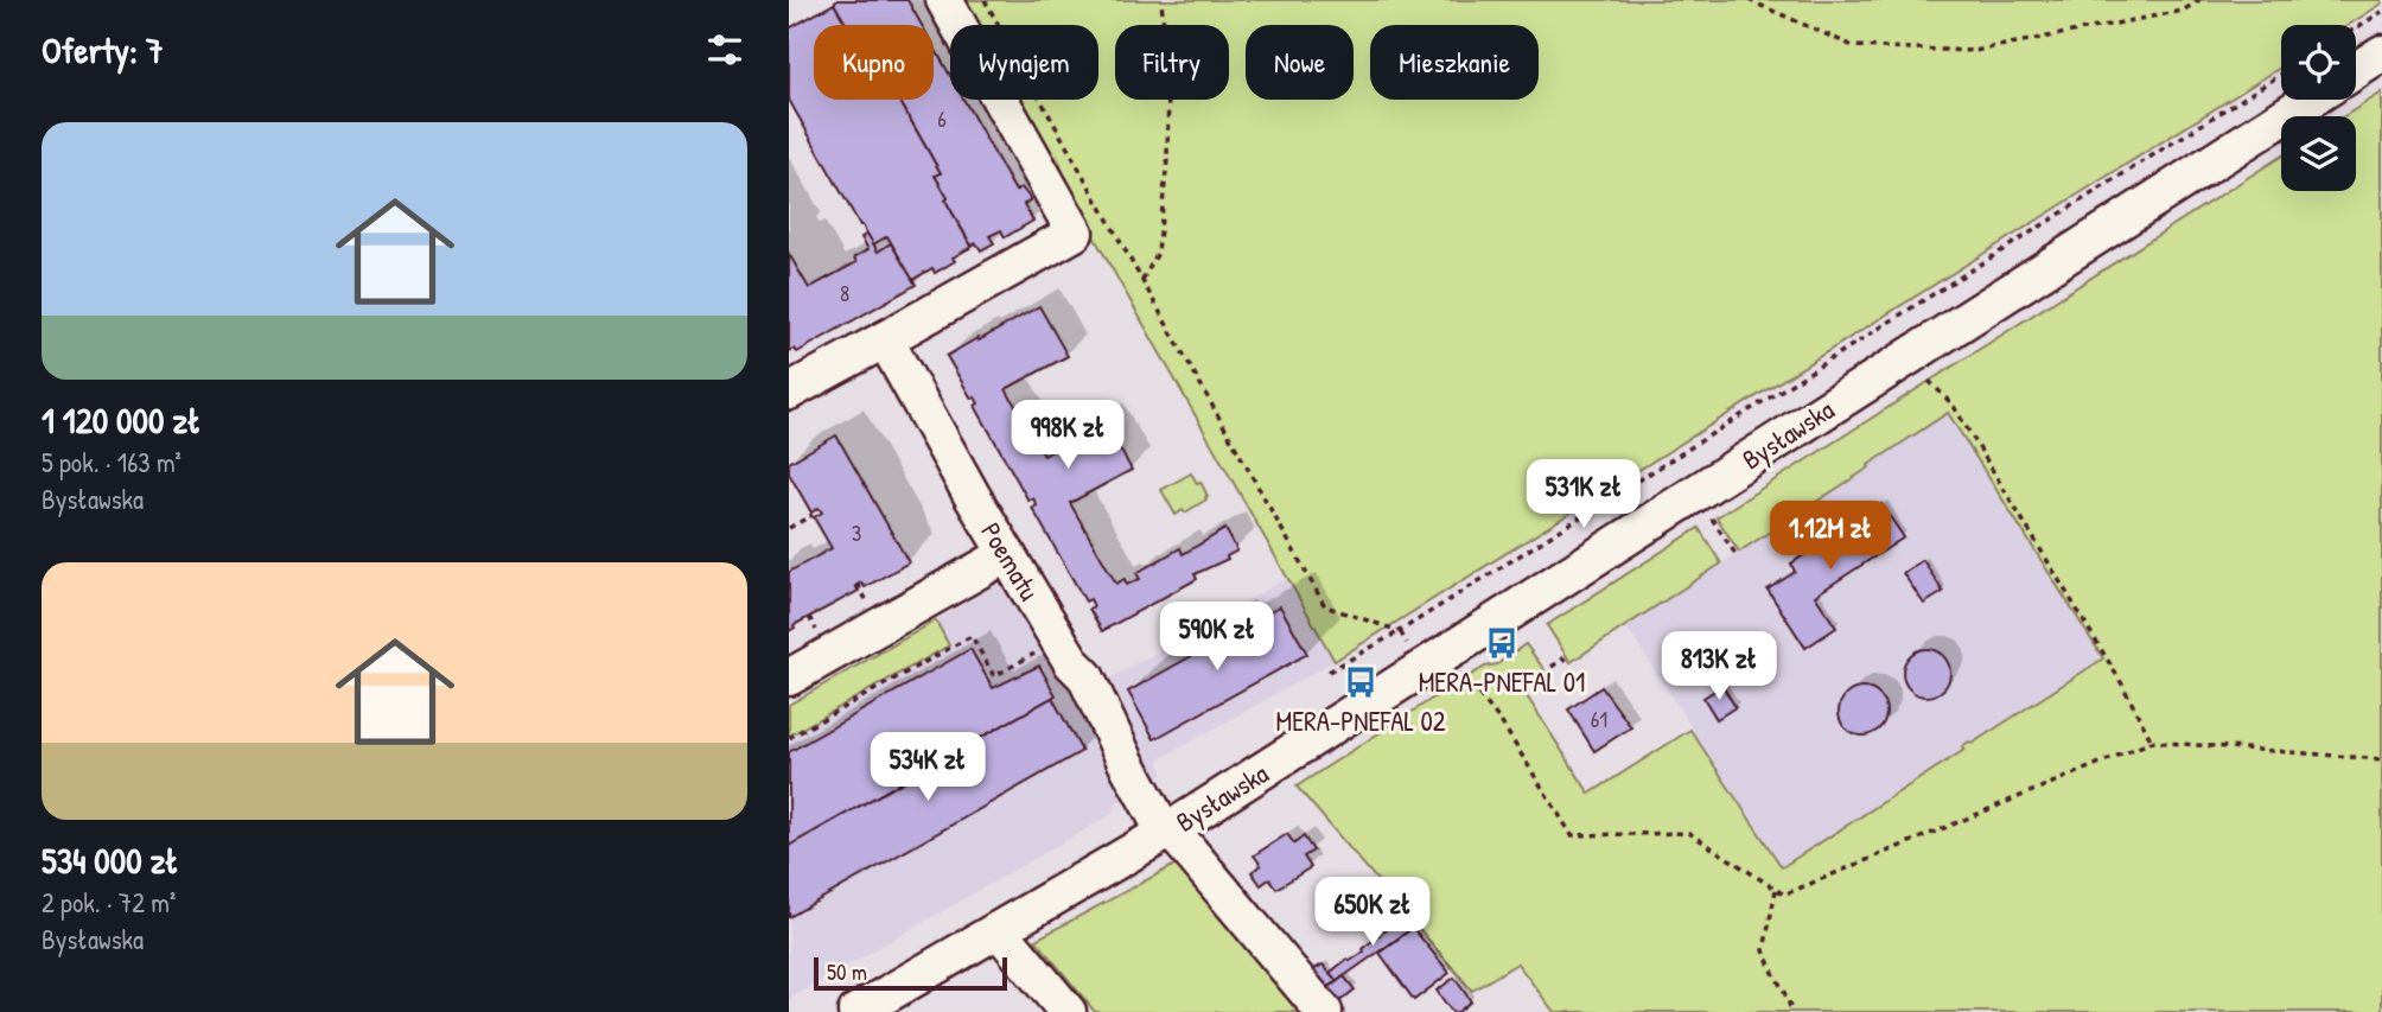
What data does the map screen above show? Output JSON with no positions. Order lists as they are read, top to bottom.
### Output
{
  "streets": {
    "street": ["Bysławska", "Poematu"]
  },
  "crossings": [
    ["Bysławska", "Poematu"]
  ],
  "places": {
    "bus stop": ["MERA-PNEFAL 01", "MERA-PNEFAL 02"]
  },
  "house_numbers": [
    "6",
    "8",
    "3",
    "61"
  ],
  "scale_bar": "50 m",
  "page": {
    "heading": "Oferty: 7",
    "chip": [
      "Kupno",
      "Wynajem",
      "Filtry",
      "Nowe",
      "Mieszkanie"
    ],
    "list": [
      {
        "name": "1 120 000 zł",
        "note": "5 pok. · 163 m² · Bysławska"
      },
      {
        "name": "534 000 zł",
        "note": "2 pok. · 72 m² · Bysławska"
      }
    ],
    "price": [
      "998K zł",
      "531K zł",
      "1.12M zł",
      "590K zł",
      "813K zł",
      "534K zł",
      "650K zł"
    ],
    "scale": "50 m"
  }
}
